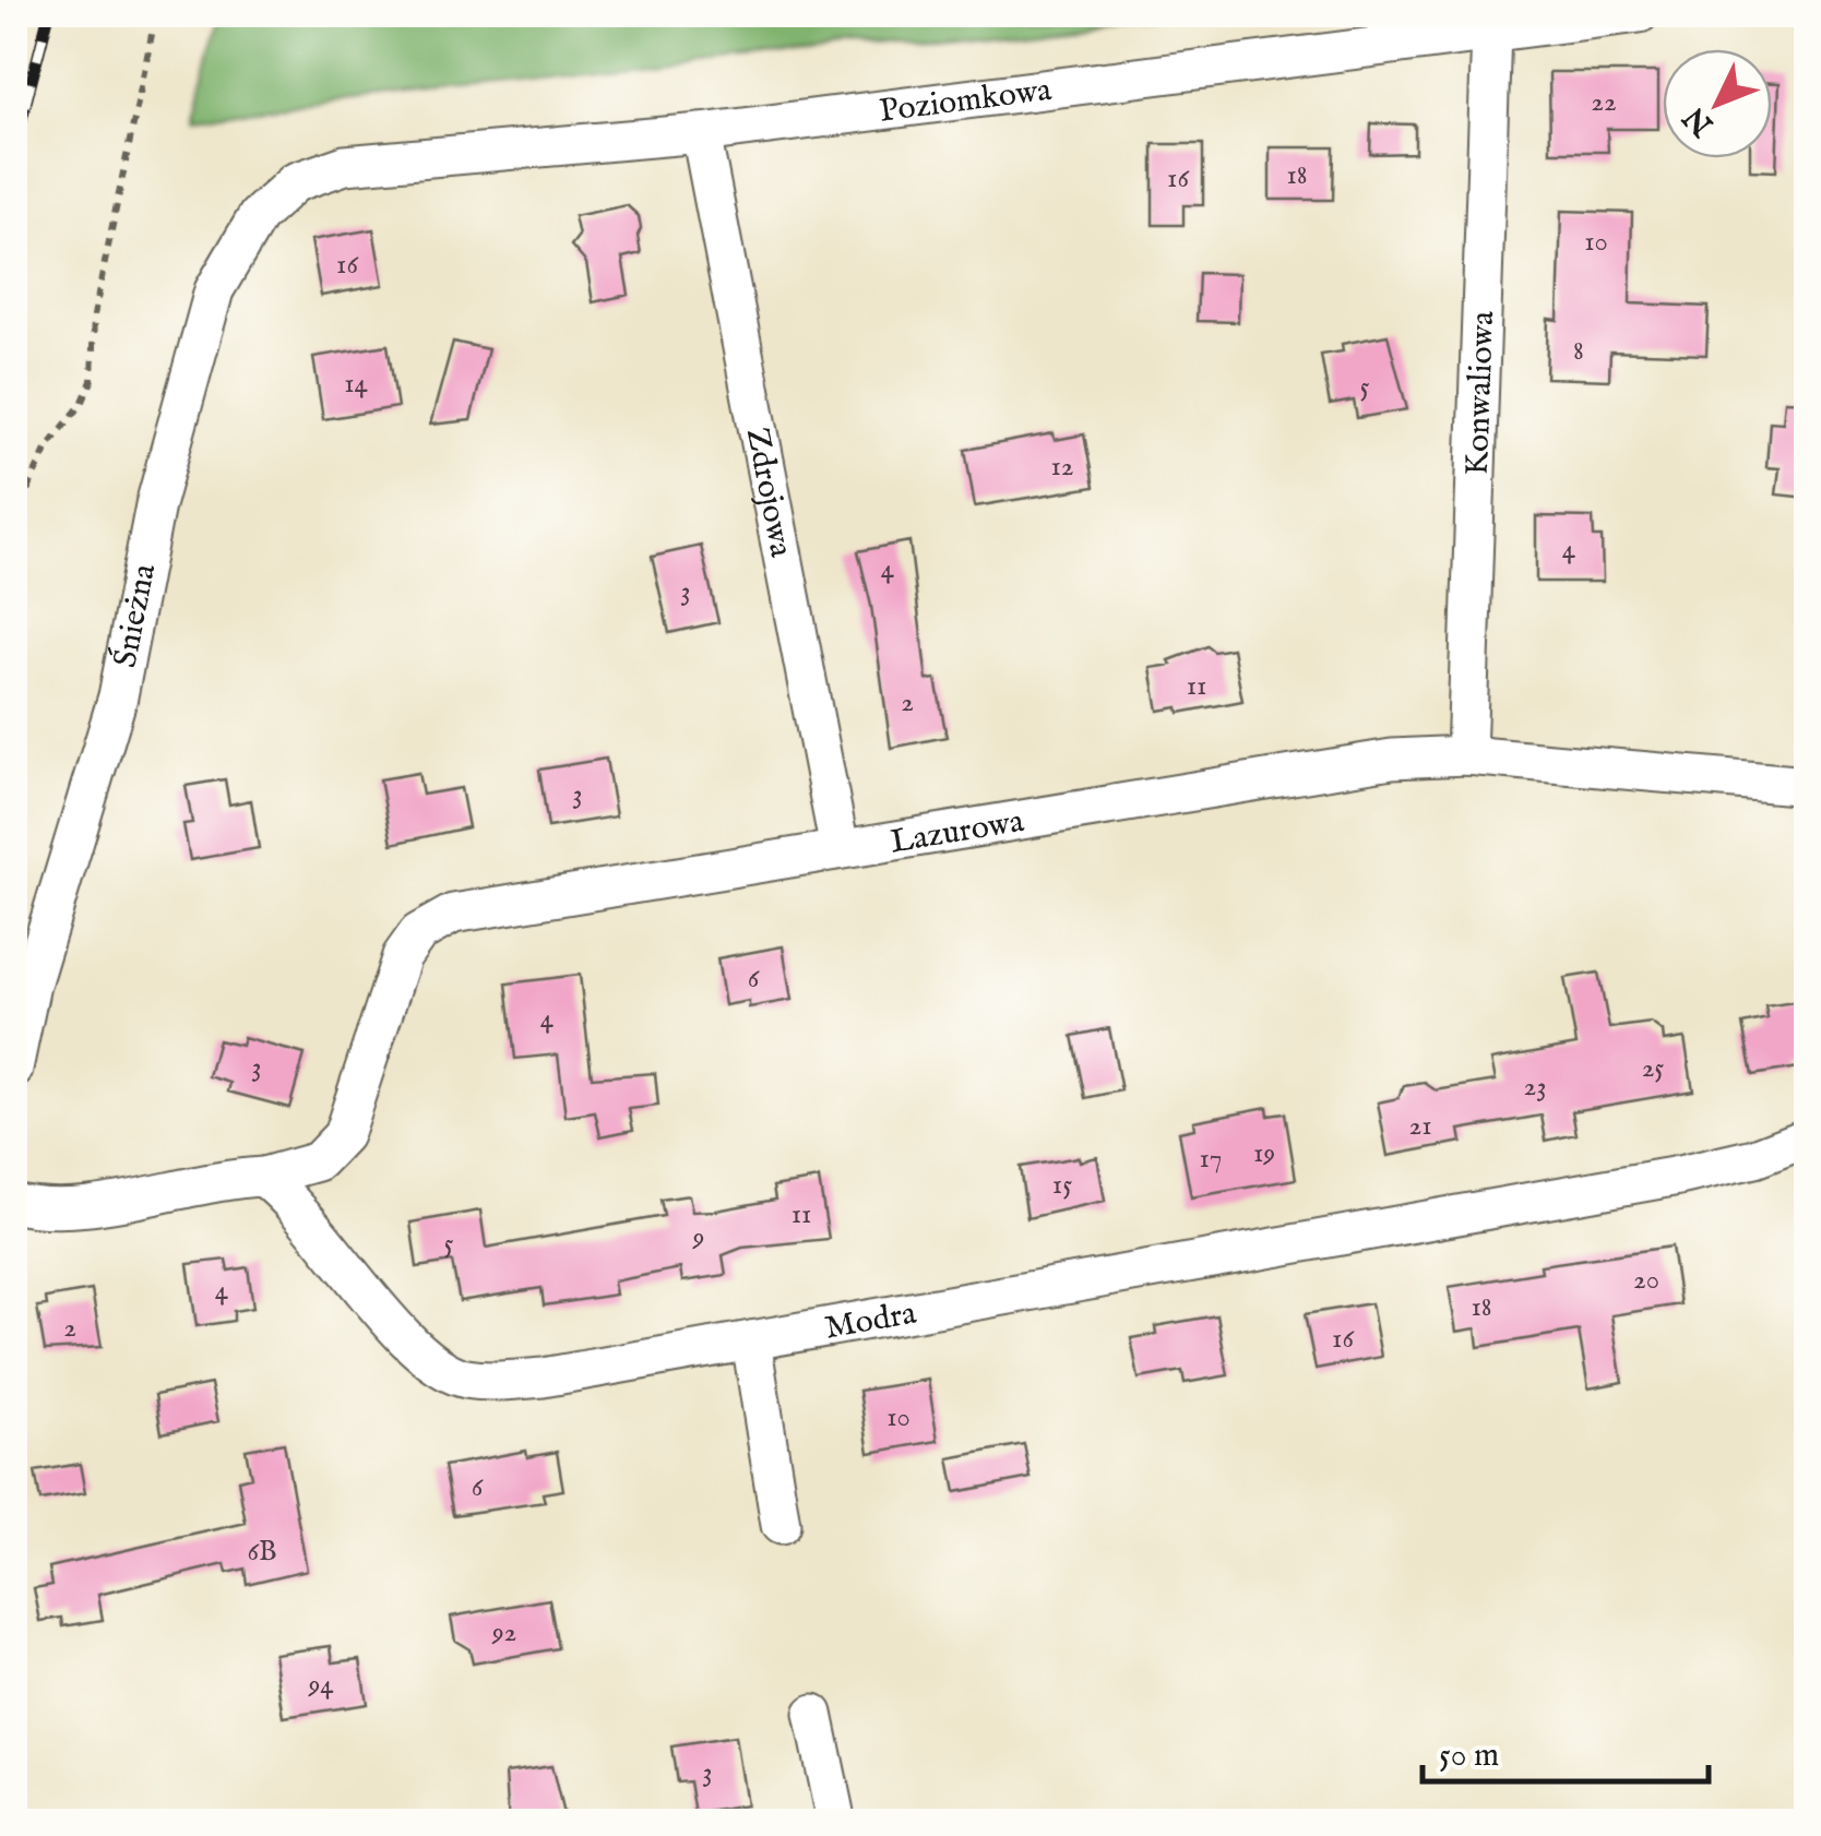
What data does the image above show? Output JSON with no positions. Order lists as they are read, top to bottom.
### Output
{
  "streets": {
    "street": [
      "Poziomkowa",
      "Konwaliowa",
      "Zdrojowa",
      "Śnieżna",
      "Lazurowa",
      "Modra"
    ]
  },
  "crossings": [
    ["Poziomkowa", "Konwaliowa"],
    ["Poziomkowa", "Zdrojowa"],
    ["Poziomkowa", "Śnieżna"],
    ["Konwaliowa", "Lazurowa"],
    ["Zdrojowa", "Lazurowa"],
    ["Lazurowa", "Modra"]
  ],
  "house_numbers": [
    "22",
    "18",
    "16",
    "10",
    "16",
    "8",
    "14",
    "5",
    "12",
    "4",
    "4",
    "3",
    "11",
    "2",
    "3",
    "6",
    "4",
    "3",
    "25",
    "23",
    "21",
    "19",
    "17",
    "15",
    "11",
    "9",
    "5",
    "20",
    "4",
    "18",
    "2",
    "16",
    "10",
    "6",
    "6B",
    "92",
    "94",
    "3"
  ],
  "scale_bar": "50 m",
  "north": "bottom left"
}
